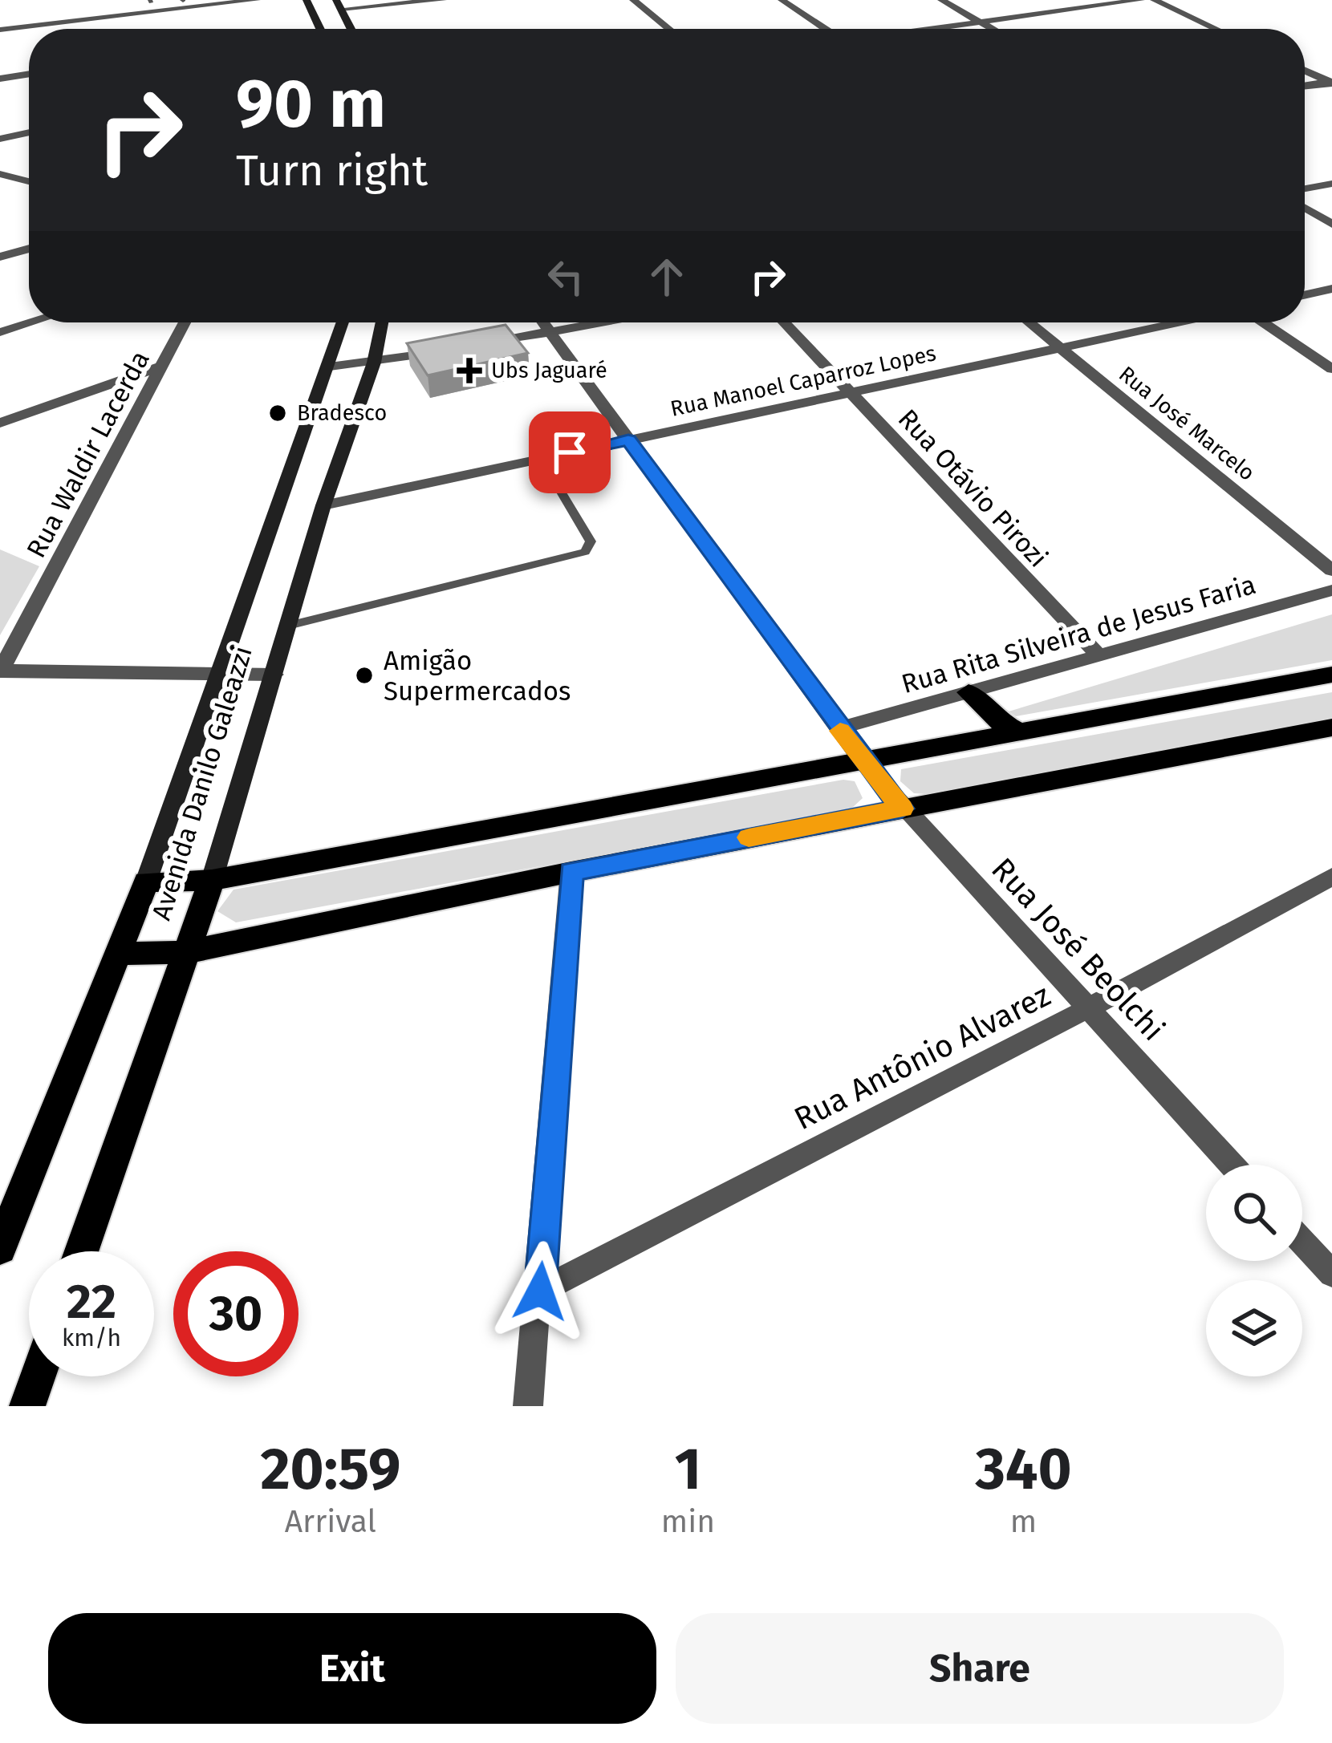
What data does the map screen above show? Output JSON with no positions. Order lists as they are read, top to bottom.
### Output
{
  "streets": {
    "main road": ["Avenida Danilo Galeazzi"],
    "street": [
      "Rua Manoel Caparroz Lopes",
      "Rua José Marcelo",
      "Rua Waldir Lacerda",
      "Rua Otávio Pirozi",
      "Rua Rita Silveira de Jesus Faria",
      "Rua José Beolchi",
      "Rua Antônio Alvarez"
    ]
  },
  "crossings": [
    ["Rua Manoel Caparroz Lopes", "Rua José Marcelo"],
    ["Rua Manoel Caparroz Lopes", "Rua Otávio Pirozi"],
    ["Rua Manoel Caparroz Lopes", "Avenida Danilo Galeazzi"],
    ["Rua Manoel Caparroz Lopes", "Rua José Beolchi"],
    ["Rua Otávio Pirozi", "Rua Rita Silveira de Jesus Faria"],
    ["Rua Rita Silveira de Jesus Faria", "Rua José Beolchi"],
    ["Rua José Beolchi", "Rua Antônio Alvarez"]
  ],
  "places": {
    "health": ["Ubs Jaguaré"],
    "other": ["Bradesco", "Amigão Supermercados"]
  },
  "page": {
    "turn": ["90 m", "Turn right"],
    "speed": "22 km/h",
    "limit": "30",
    "eta": [
      "20:59",
      "Arrival",
      "1",
      "min",
      "340",
      "m"
    ],
    "buttons": ["Exit", "Share"]
  }
}
